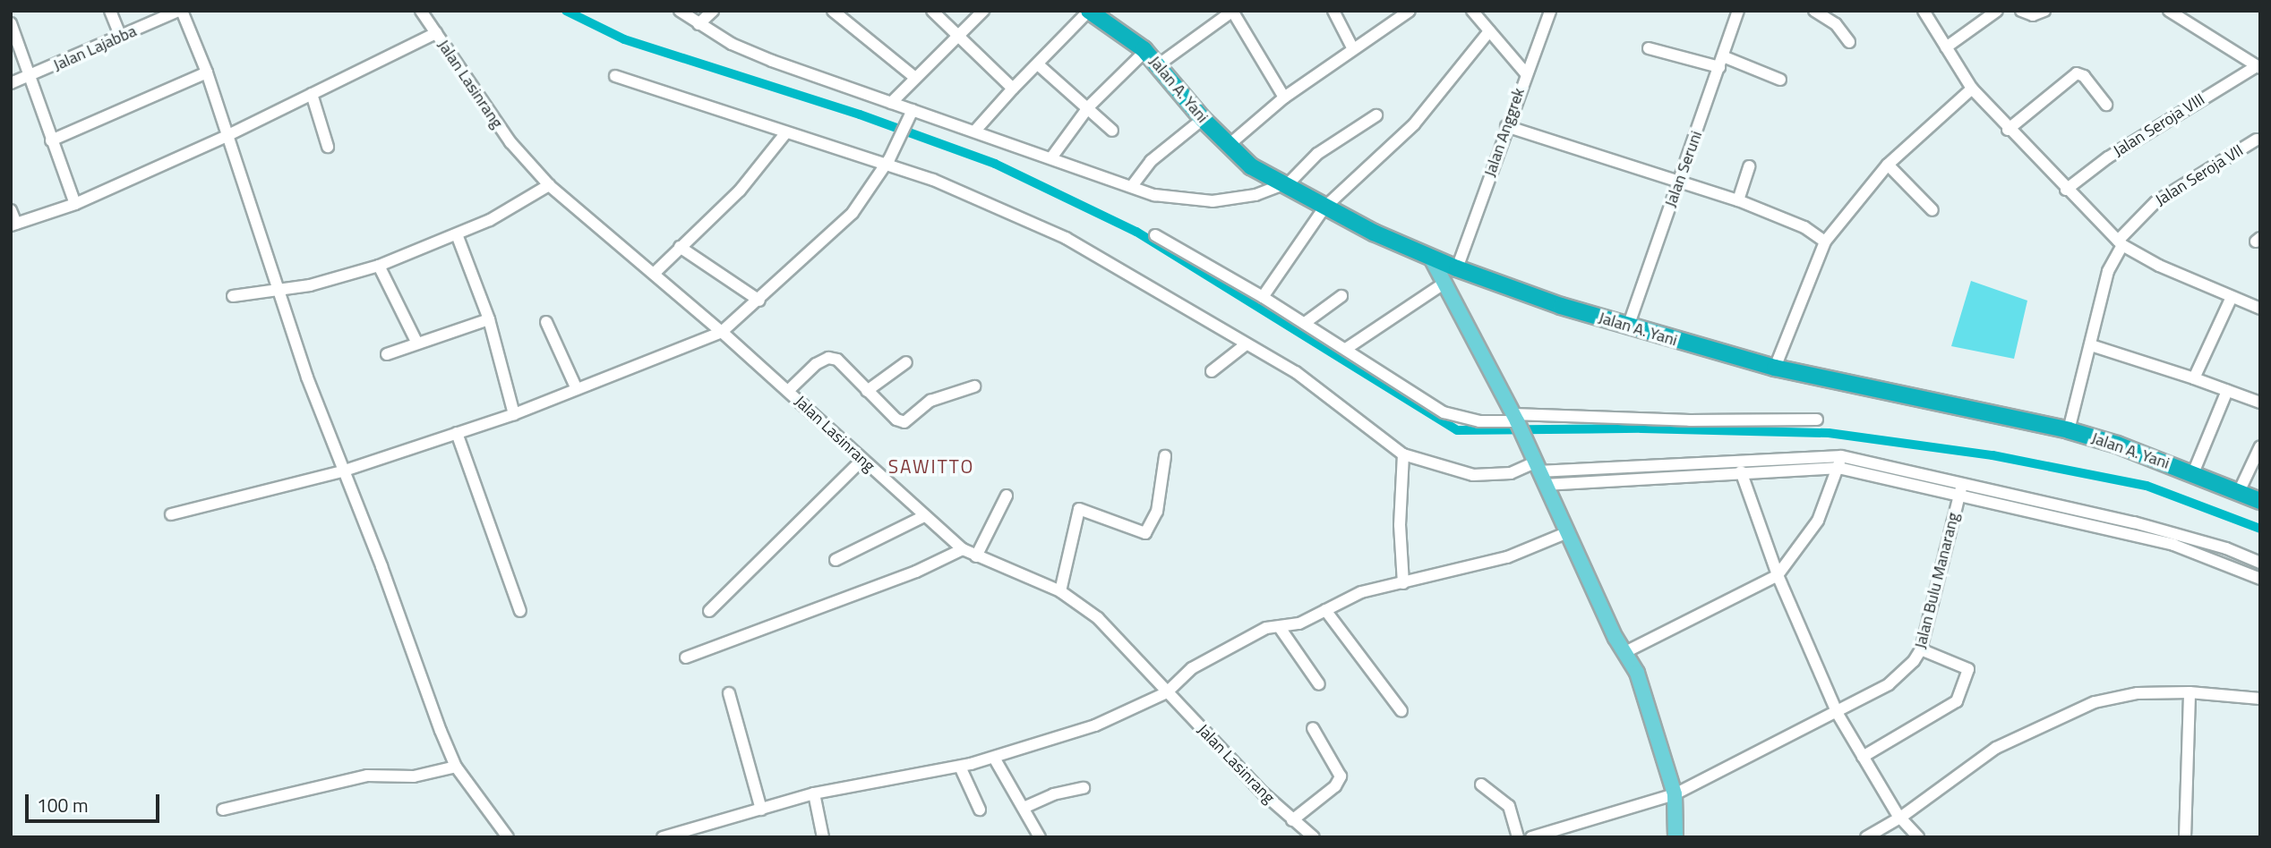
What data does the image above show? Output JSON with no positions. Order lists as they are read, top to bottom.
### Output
{
  "streets": {
    "highway": ["Jalan A. Yani"],
    "street": [
      "Jalan Lajabba",
      "Jalan Lasinrang",
      "Jalan Seroja VIII",
      "Jalan Anggrek",
      "Jalan Seruni",
      "Jalan Seroja VII",
      "Jalan Bulu Manarang"
    ]
  },
  "crossings": [
    ["Jalan A. Yani", "Jalan Anggrek"],
    ["Jalan A. Yani", "Jalan Seruni"],
    ["Jalan A. Yani", "Jalan Seroja VII"]
  ],
  "districts": ["SAWITTO"],
  "scale_bar": "100 m"
}
